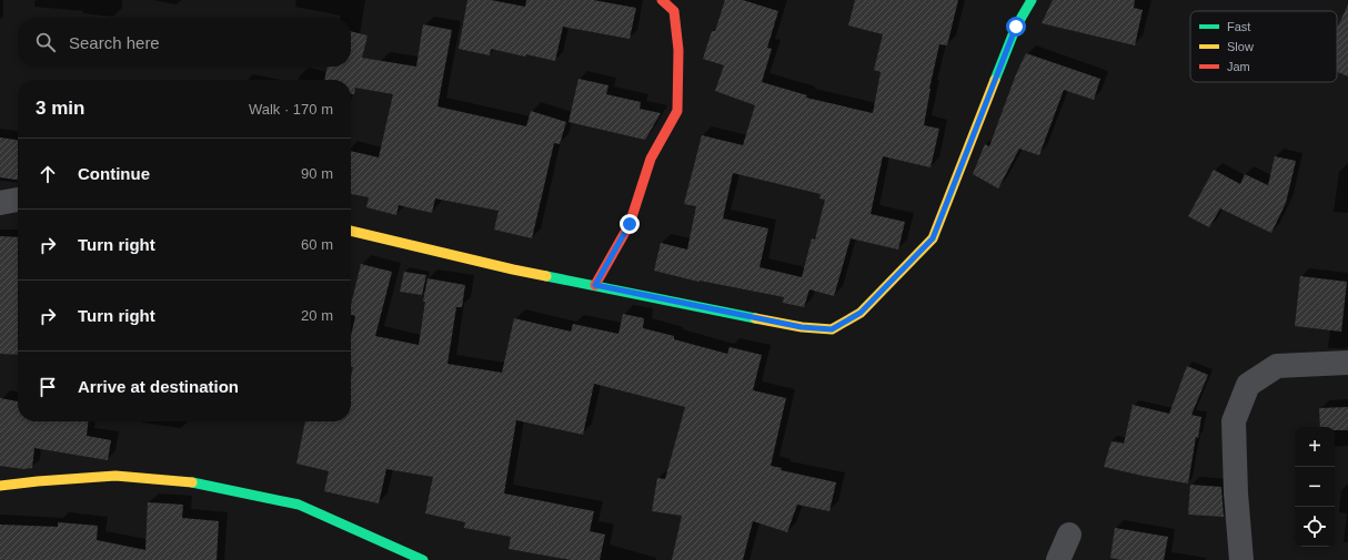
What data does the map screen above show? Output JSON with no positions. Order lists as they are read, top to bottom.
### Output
{
  "legend": ["Fast", "Slow", "Jam"],
  "page": {
    "search": "Search here",
    "heading": ["3 min", "Walk · 170 m"],
    "list": [
      ["Continue", "90 m"],
      ["Turn right", "60 m"],
      ["Turn right", "20 m"],
      "Arrive at destination"
    ],
    "map_buttons": ["+", "−"]
  }
}
